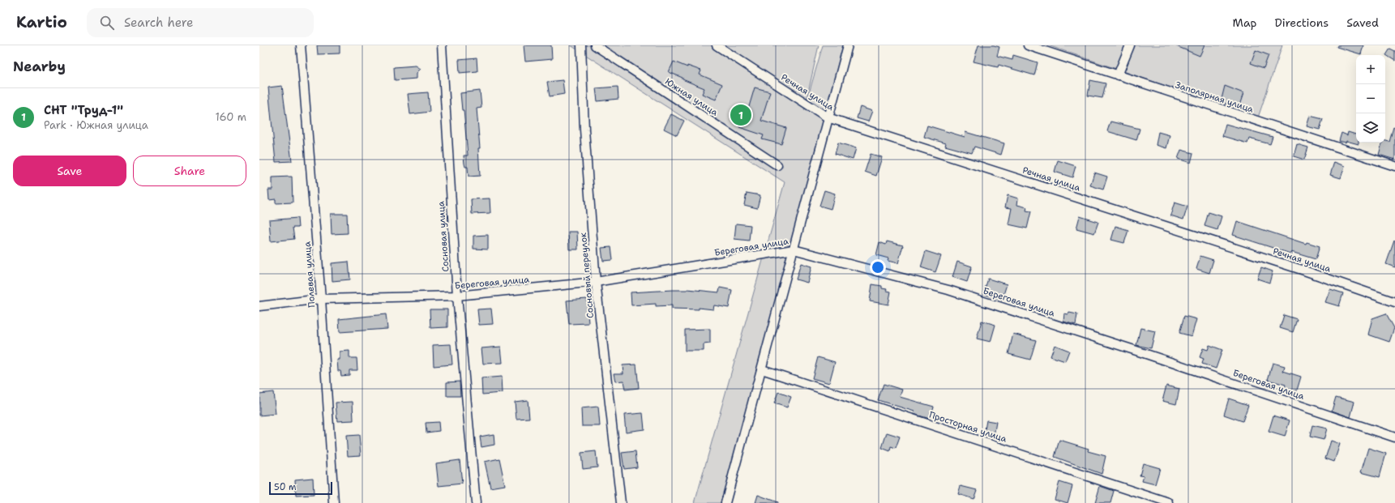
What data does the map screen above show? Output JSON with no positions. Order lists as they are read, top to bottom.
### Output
{
  "streets": {
    "street": [
      "Речная улица",
      "Южная улица",
      "Заполярная улица",
      "Сосновая улица",
      "Береговая улица",
      "Полевая улица",
      "Сосновый переулок",
      "Просторная улица"
    ]
  },
  "crossings": [
    ["Сосновая улица", "Береговая улица"],
    ["Береговая улица", "Полевая улица"],
    ["Береговая улица", "Сосновый переулок"]
  ],
  "scale_bar": "50 m",
  "page": {
    "header": "Kartio",
    "search": "Search here",
    "nav": ["Map", "Directions", "Saved"],
    "heading": "Nearby",
    "map_buttons": ["+", "−"],
    "list": [
      {
        "mark": "1",
        "name": "СНТ \"Труд-1\"",
        "note": "Park · Южная улица",
        "value": "160 m"
      }
    ],
    "pins": "1",
    "buttons": ["Save", "Share"],
    "scale": "50 m"
  }
}
